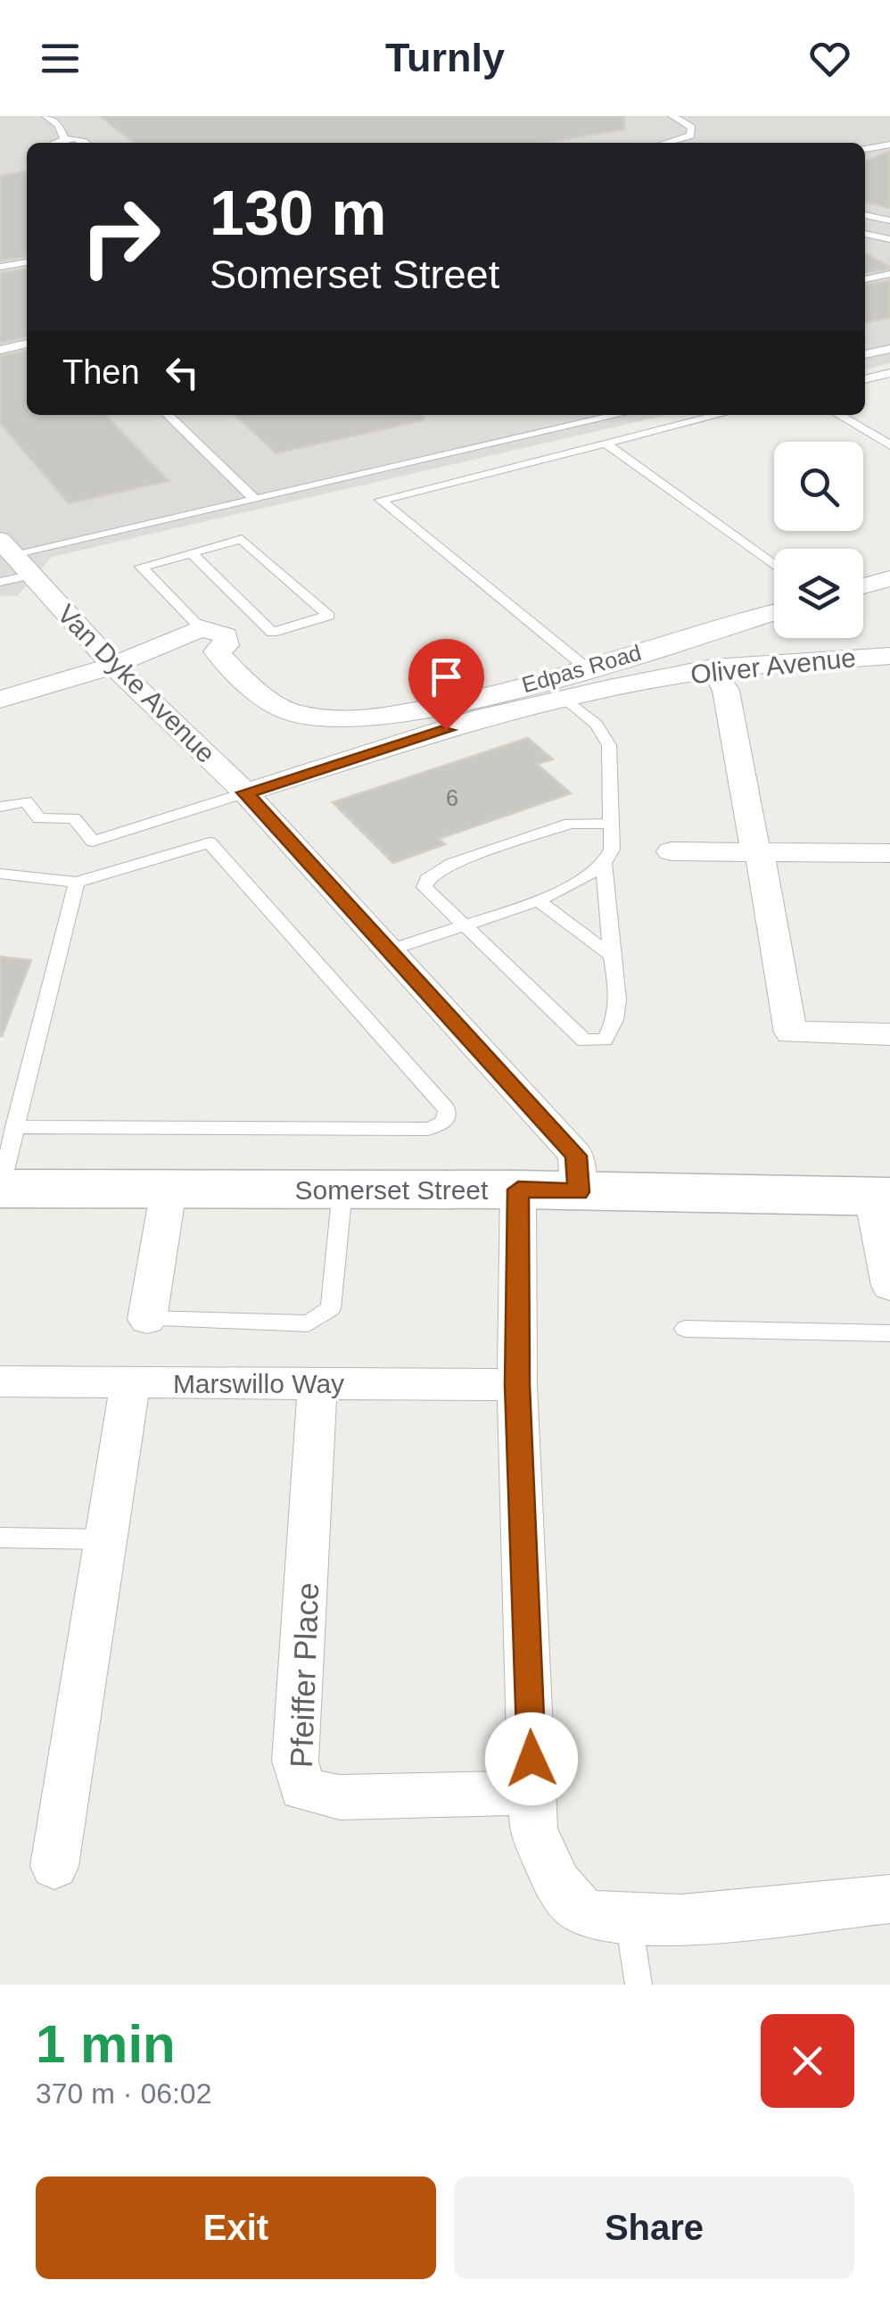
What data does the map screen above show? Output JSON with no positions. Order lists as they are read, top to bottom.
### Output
{
  "streets": {
    "main road": ["Somerset Street"],
    "street": [
      "Oliver Avenue",
      "Edpas Road",
      "Van Dyke Avenue",
      "Marswillo Way",
      "Pfeiffer Place"
    ]
  },
  "crossings": [
    ["Oliver Avenue", "Van Dyke Avenue"],
    ["Van Dyke Avenue", "Somerset Street"],
    ["Marswillo Way", "Pfeiffer Place"]
  ],
  "house_numbers": ["6"],
  "page": {
    "header": "Turnly",
    "turn": ["130 m", "Somerset Street"],
    "then": "Then",
    "heading": ["1 min", "370 m · 06:02"],
    "buttons": ["Exit", "Share"]
  }
}
